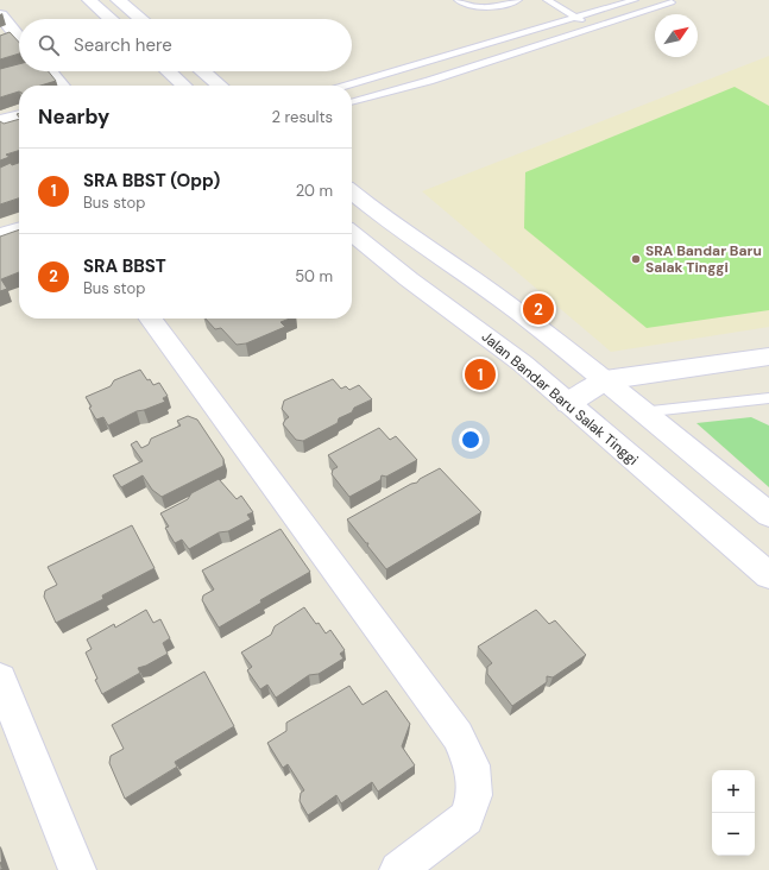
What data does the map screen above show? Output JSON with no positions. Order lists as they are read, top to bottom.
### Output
{
  "streets": {
    "main road": ["Jalan Bandar Baru Salak Tinggi"]
  },
  "places": ["SRA Bandar Baru Salak Tinggi"],
  "north": "top right",
  "page": {
    "search": "Search here",
    "heading": ["Nearby", "2 results"],
    "list": [
      {
        "mark": "1",
        "name": "SRA BBST (Opp)",
        "note": "Bus stop",
        "value": "20 m"
      },
      {
        "mark": "2",
        "name": "SRA BBST",
        "note": "Bus stop",
        "value": "50 m"
      }
    ],
    "pins": ["2", "1"],
    "map_buttons": ["+", "−"]
  }
}
